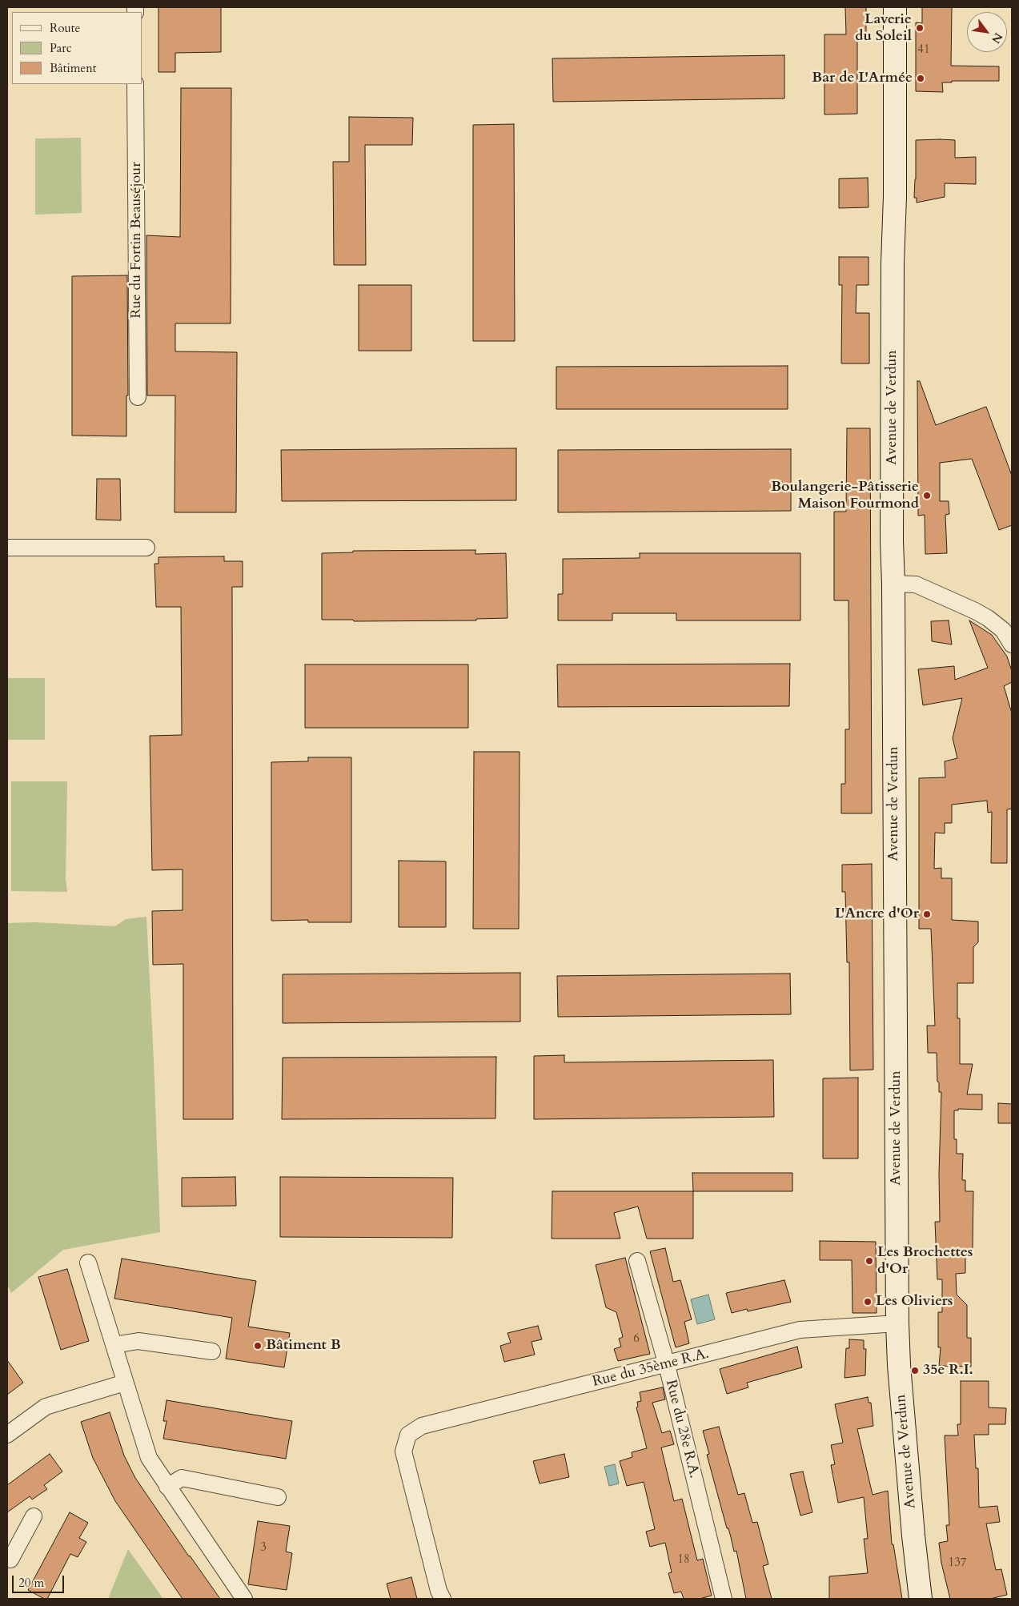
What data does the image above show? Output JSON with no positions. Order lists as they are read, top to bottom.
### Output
{
  "streets": {
    "main road": ["Avenue de Verdun"],
    "street": ["Rue du Fortin Beauséjour", "Rue du 35ème R.A.", "Rue du 28e R.A."]
  },
  "crossings": [
    ["Avenue de Verdun", "Rue du 35ème R.A."],
    ["Rue du 35ème R.A.", "Rue du 28e R.A."]
  ],
  "places": [
    "Laverie du Soleil",
    "Bar de L'Armée",
    "Boulangerie-Pâtisserie Maison Fourmond",
    "L'Ancre d'Or",
    "Les Brochettes d'Or",
    "Les Oliviers",
    "Bâtiment B",
    "35e R.I."
  ],
  "house_numbers": [
    "41",
    "6",
    "3",
    "18",
    "137"
  ],
  "legend": ["Route", "Parc", "Bâtiment"],
  "scale_bar": "20 m",
  "north": "bottom right"
}
